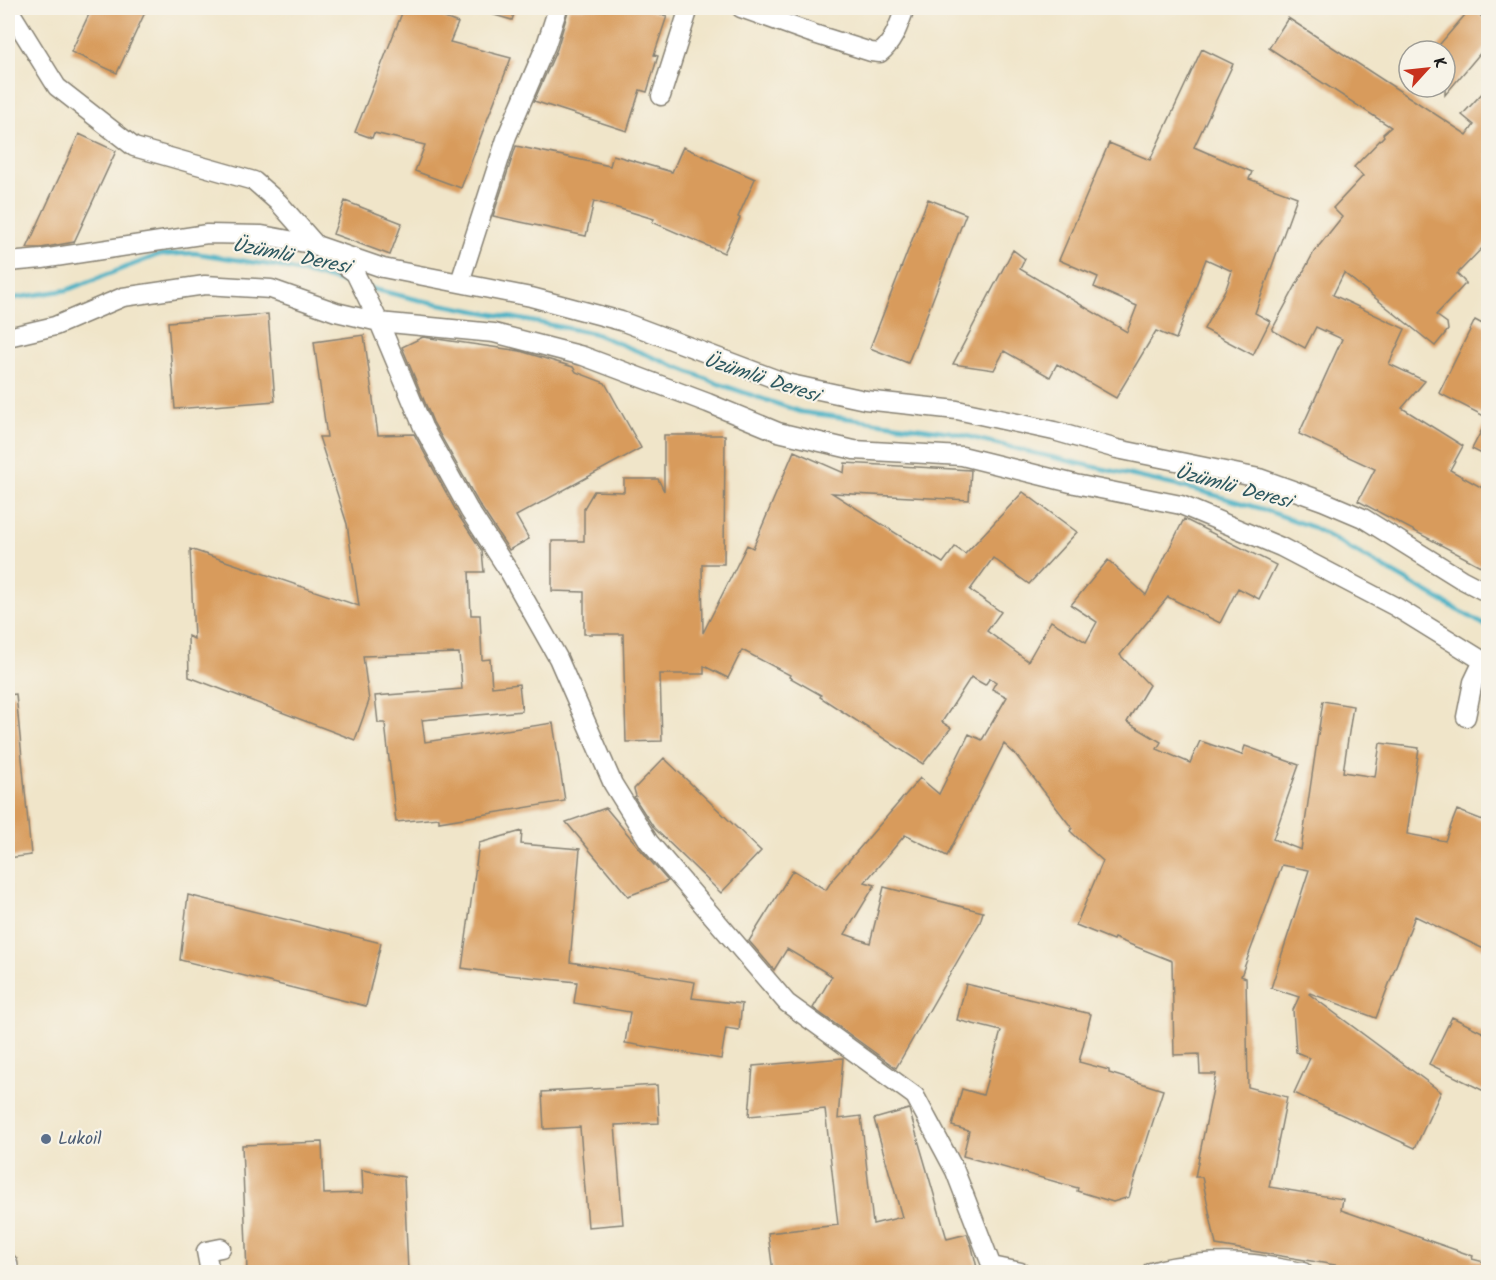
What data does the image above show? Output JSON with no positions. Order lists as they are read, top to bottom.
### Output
{
  "water": ["Üzümlü Deresi"],
  "places": ["Lukoil"],
  "north": "top right"
}
